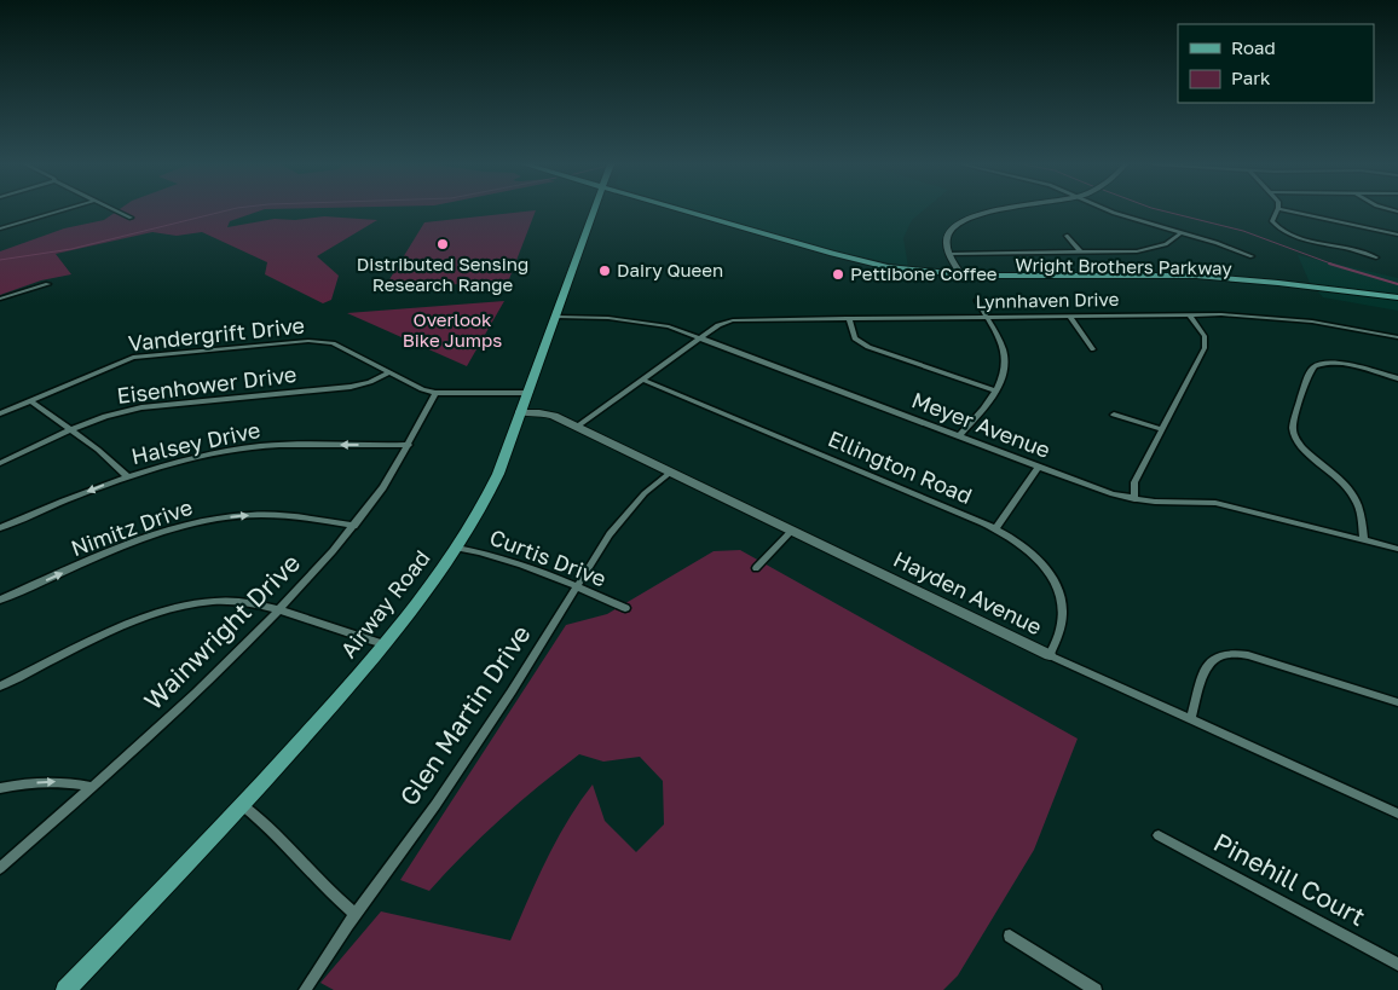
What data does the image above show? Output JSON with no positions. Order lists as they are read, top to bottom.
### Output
{
  "streets": {
    "main road": ["Wright Brothers Parkway", "Airway Road"],
    "street": [
      "Lynnhaven Drive",
      "Vandergrift Drive",
      "Eisenhower Drive",
      "Meyer Avenue",
      "Halsey Drive",
      "Ellington Road",
      "Nimitz Drive",
      "Curtis Drive",
      "Hayden Avenue",
      "Wainwright Drive",
      "Glen Martin Drive",
      "Pinehill Court"
    ]
  },
  "crossings": [
    ["Lynnhaven Drive", "Meyer Avenue"],
    ["Lynnhaven Drive", "Ellington Road"],
    ["Lynnhaven Drive", "Hayden Avenue"],
    ["Vandergrift Drive", "Eisenhower Drive"],
    ["Vandergrift Drive", "Wainwright Drive"],
    ["Meyer Avenue", "Airway Road"],
    ["Halsey Drive", "Wainwright Drive"],
    ["Ellington Road", "Hayden Avenue"],
    ["Nimitz Drive", "Wainwright Drive"],
    ["Curtis Drive", "Airway Road"],
    ["Curtis Drive", "Glen Martin Drive"],
    ["Hayden Avenue", "Airway Road"],
    ["Hayden Avenue", "Glen Martin Drive"]
  ],
  "one_way": ["Halsey Drive", "Nimitz Drive"],
  "parks": ["Overlook Bike Jumps"],
  "places": ["Distributed Sensing Research Range", "Dairy Queen", "Pettibone Coffee"],
  "legend": ["Road", "Park"]
}
